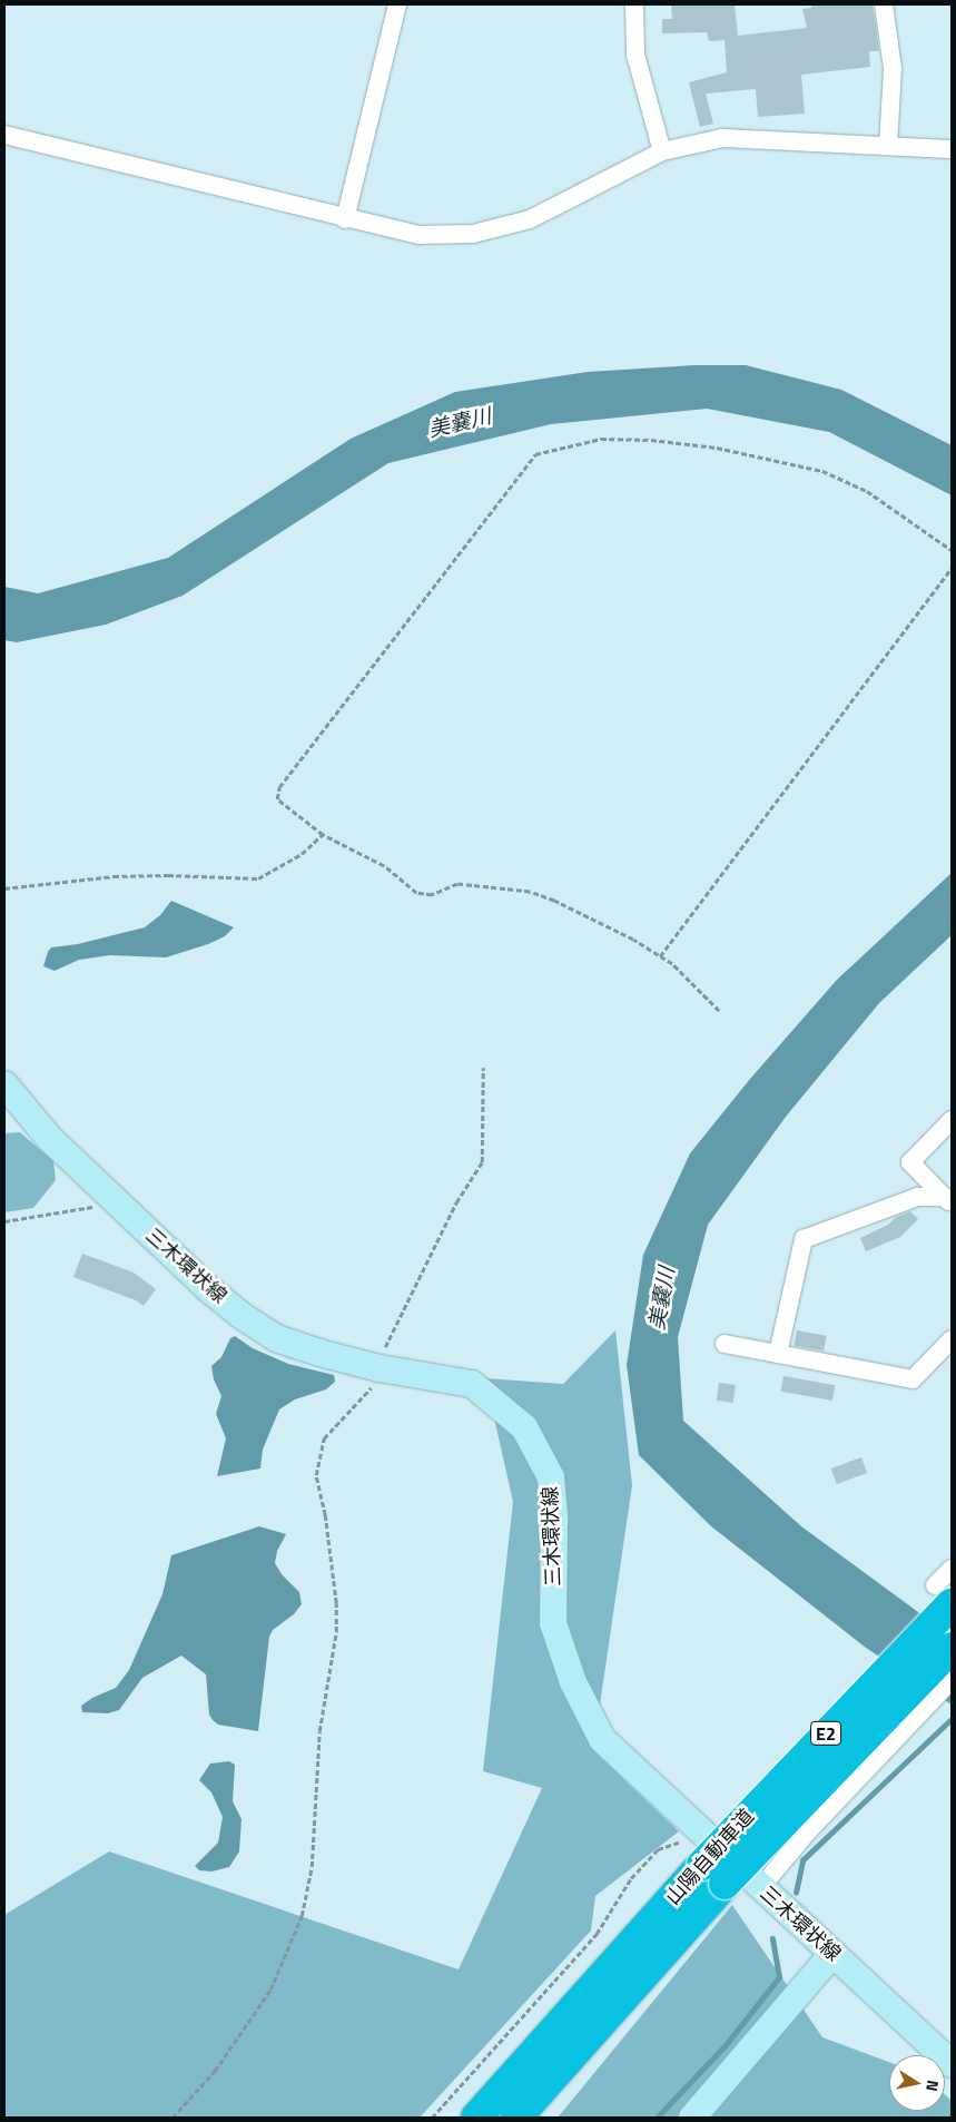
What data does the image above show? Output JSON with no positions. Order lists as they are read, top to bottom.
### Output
{
  "streets": {
    "highway": ["E2", "山陽自動車道"],
    "main road": ["三木環状線"]
  },
  "water": ["美嚢川"],
  "north": "right"
}
